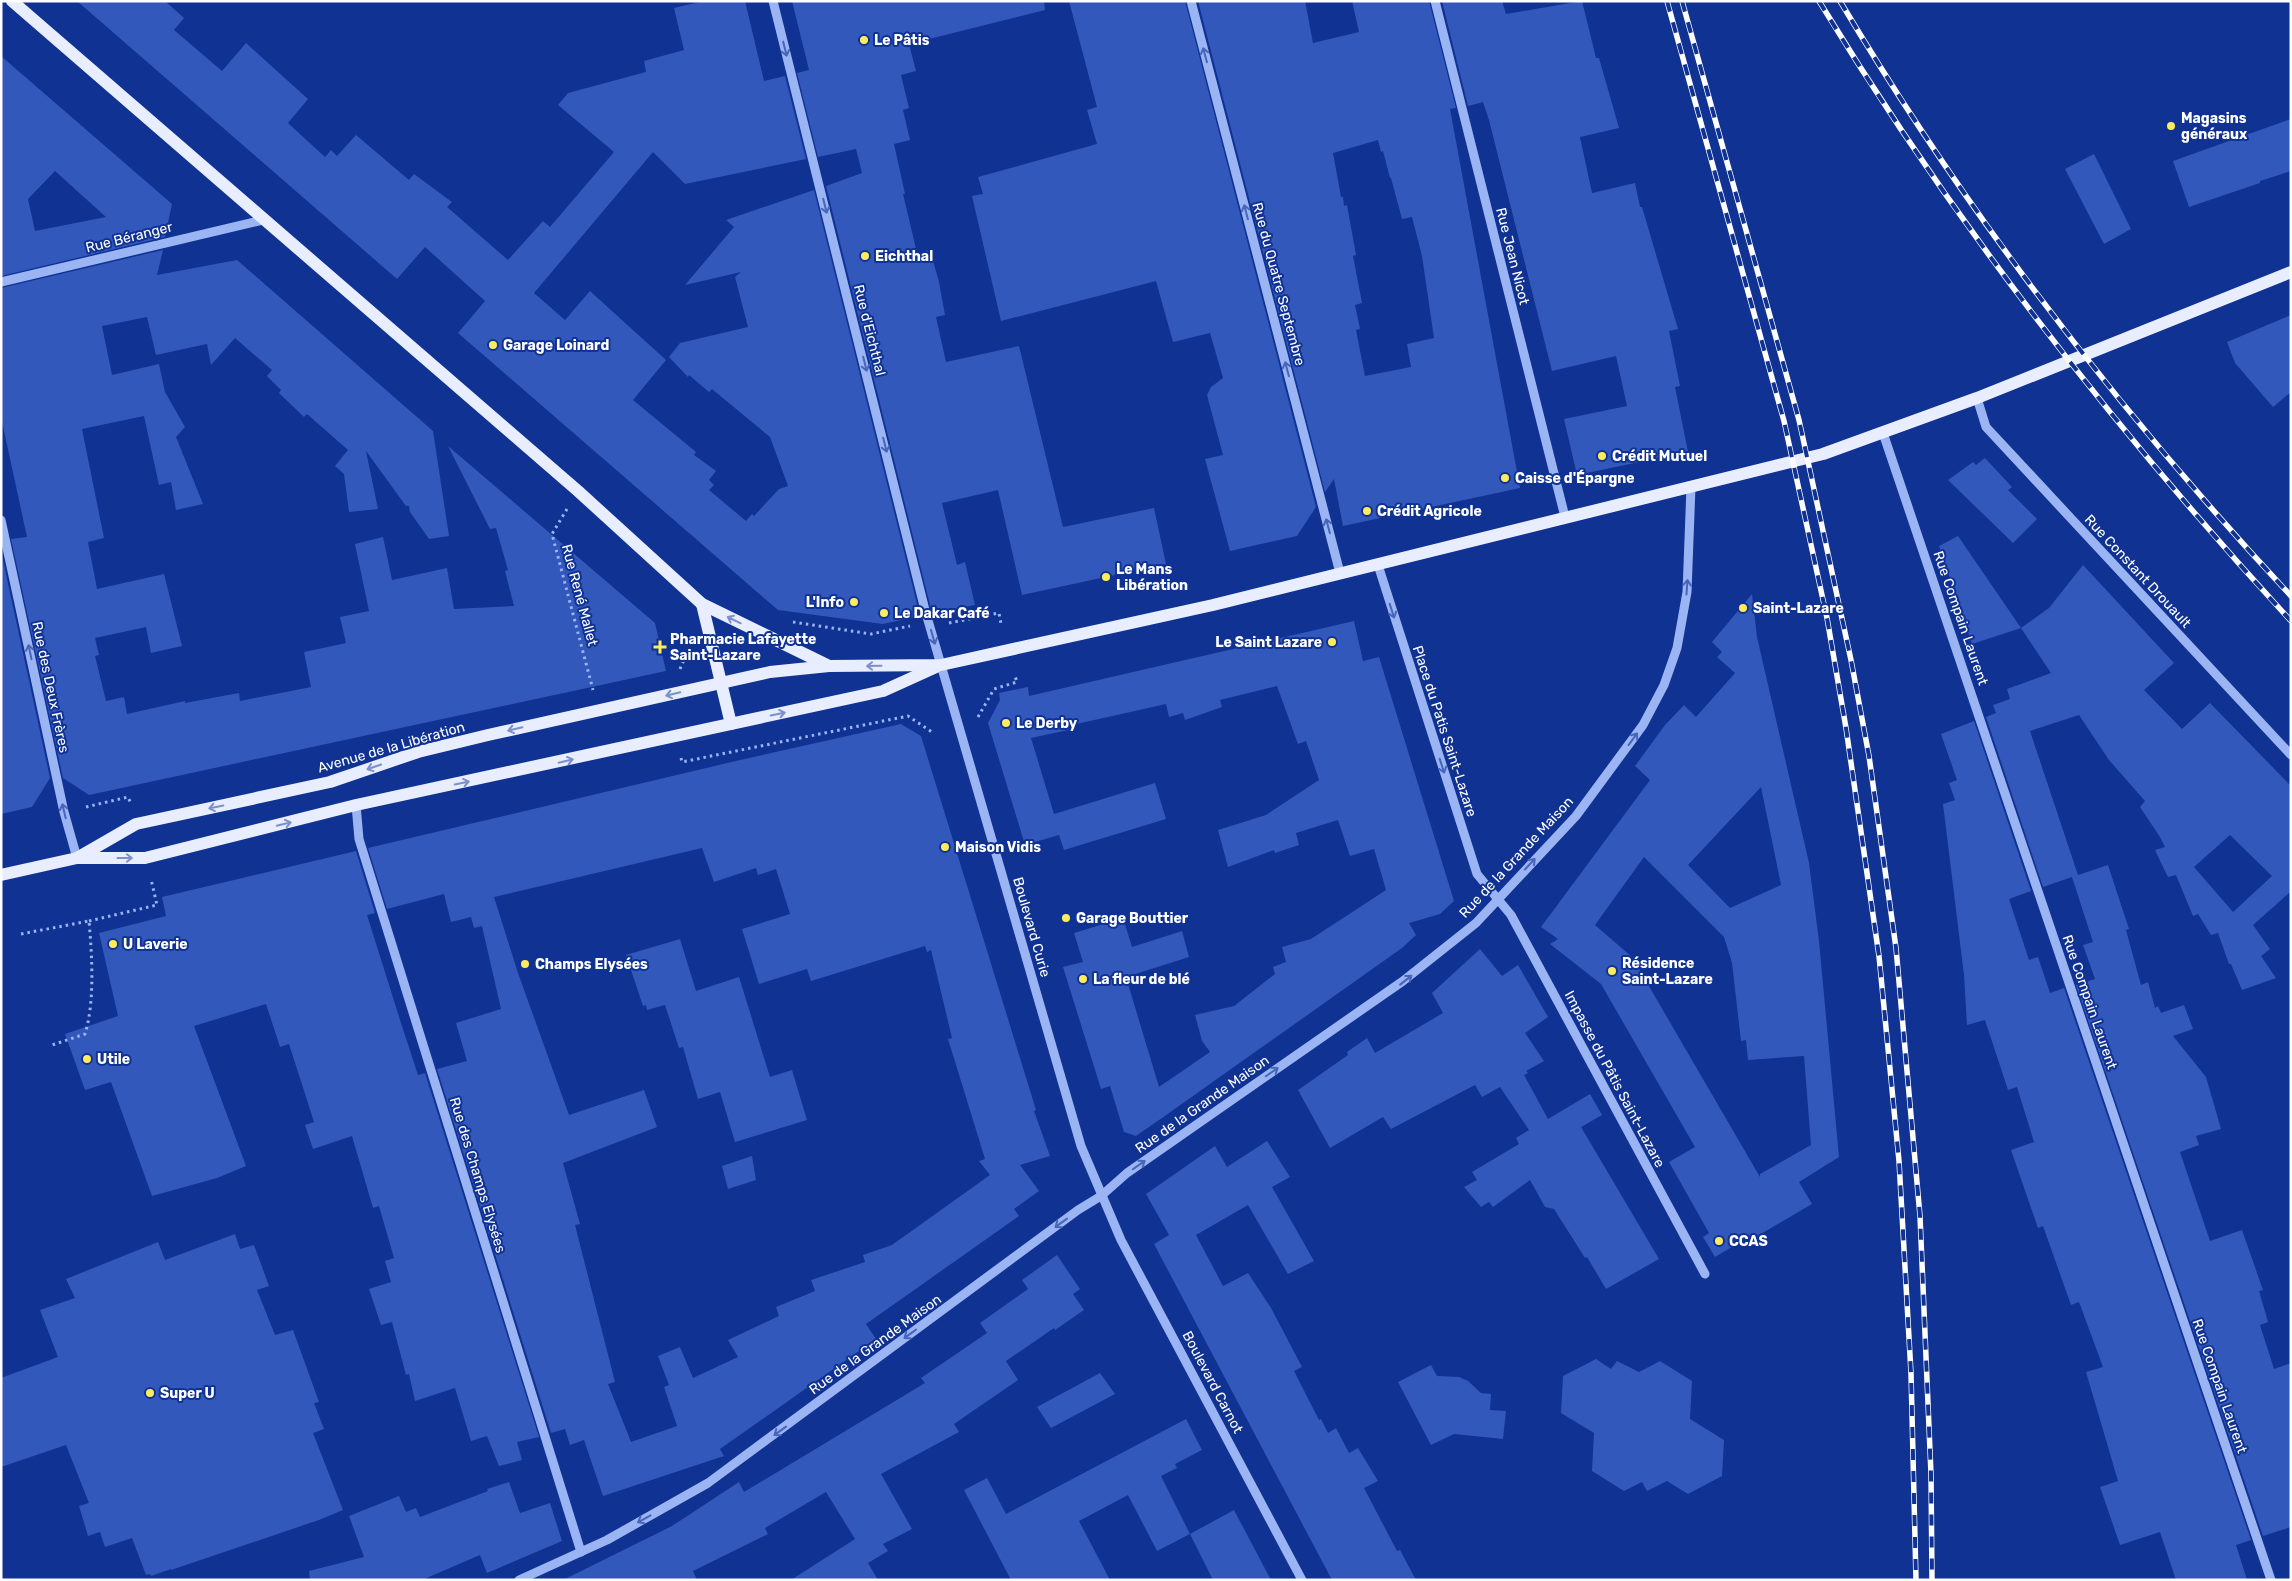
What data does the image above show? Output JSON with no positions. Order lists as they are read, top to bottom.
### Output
{
  "streets": {
    "main road": ["Avenue de la Libération"],
    "street": [
      "Rue Béranger",
      "Rue Jean Nicot",
      "Rue du Quatre Septembre",
      "Rue d'Eichthal",
      "Rue Constant Drouault",
      "Rue Compain Laurent",
      "Rue des Deux Frères",
      "Place du Patis Saint-Lazare",
      "Rue de la Grande Maison",
      "Boulevard Curie",
      "Impasse du Pâtis Saint-Lazare",
      "Rue des Champs Elysées",
      "Boulevard Carnot"
    ],
    "path": ["Rue René Mallet"]
  },
  "crossings": [
    ["Rue d'Eichthal", "Avenue de la Libération"],
    ["Rue d'Eichthal", "Boulevard Curie"],
    ["Rue René Mallet", "Avenue de la Libération"],
    ["Rue des Deux Frères", "Avenue de la Libération"],
    ["Place du Patis Saint-Lazare", "Rue de la Grande Maison"],
    ["Place du Patis Saint-Lazare", "Impasse du Pâtis Saint-Lazare"],
    ["Avenue de la Libération", "Boulevard Curie"],
    ["Avenue de la Libération", "Rue des Champs Elysées"],
    ["Rue de la Grande Maison", "Boulevard Curie"],
    ["Rue de la Grande Maison", "Impasse du Pâtis Saint-Lazare"],
    ["Rue de la Grande Maison", "Rue des Champs Elysées"],
    ["Rue de la Grande Maison", "Boulevard Carnot"],
    ["Boulevard Curie", "Boulevard Carnot"]
  ],
  "one_way": [
    "Rue du Quatre Septembre",
    "Rue d'Eichthal",
    "Rue des Deux Frères",
    "Place du Patis Saint-Lazare"
  ],
  "places": {
    "other": [
      "Le Pâtis",
      "Magasins généraux",
      "Eichthal",
      "Garage Loinard",
      "Crédit Mutuel",
      "Caisse d'Épargne",
      "Crédit Agricole",
      "Le Mans Libération",
      "L'Info",
      "Saint-Lazare",
      "Le Dakar Café",
      "Le Saint Lazare",
      "Le Derby",
      "Maison Vidis",
      "Garage Bouttier",
      "U Laverie",
      "Champs Elysées",
      "Résidence Saint-Lazare",
      "La fleur de blé",
      "Utile",
      "CCAS",
      "Super U"
    ],
    "health": ["Pharmacie Lafayette Saint-Lazare"]
  }
}
